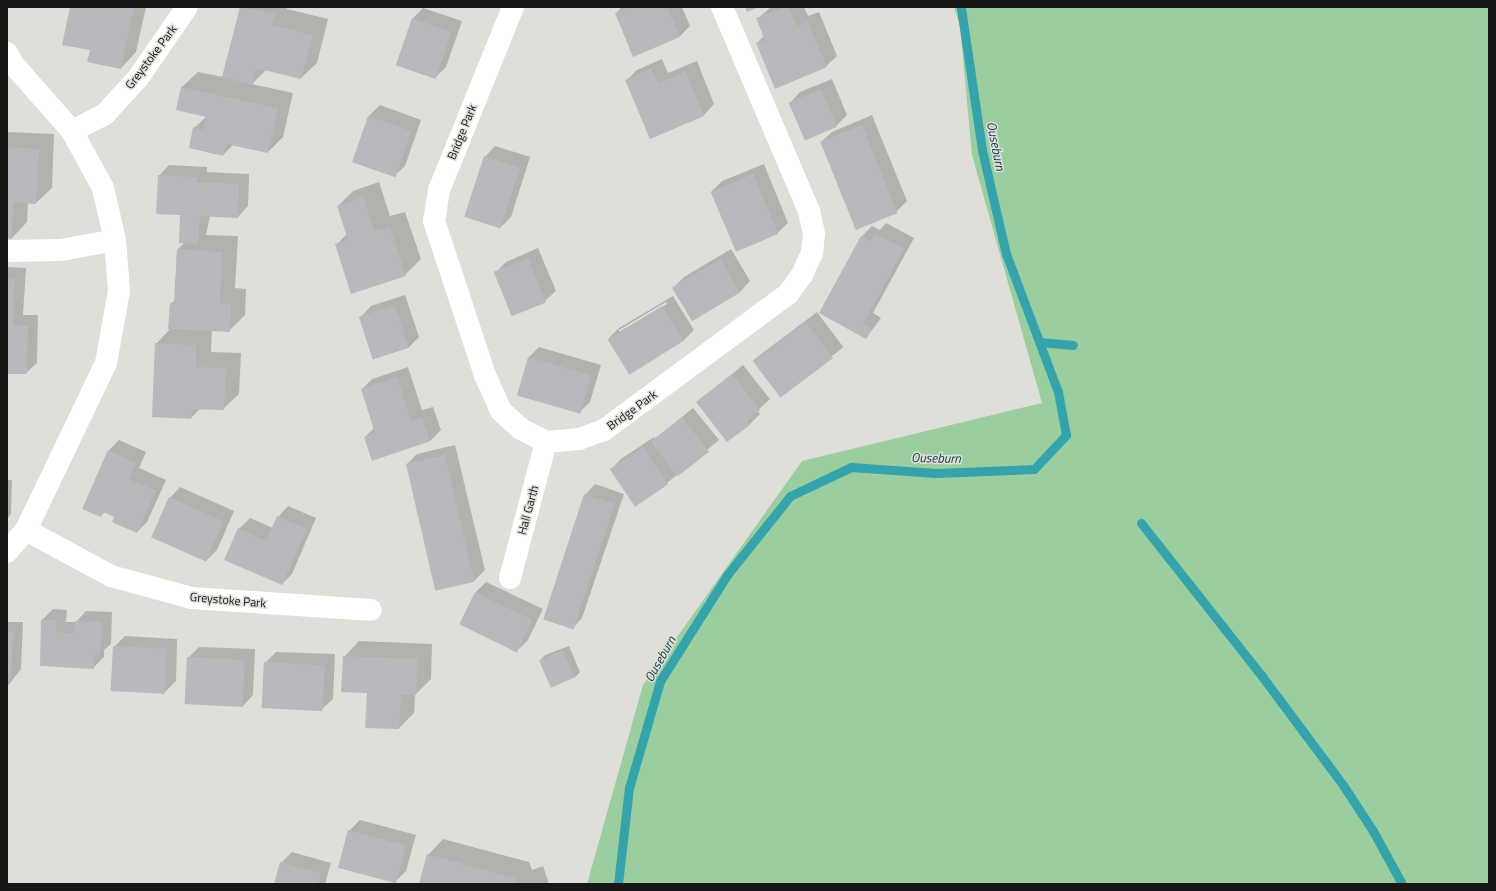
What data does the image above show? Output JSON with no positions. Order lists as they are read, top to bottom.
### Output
{
  "streets": {
    "street": ["Greystoke Park", "Bridge Park", "Hall Garth"]
  },
  "crossings": [
    ["Bridge Park", "Hall Garth"]
  ],
  "water": ["Ouseburn"]
}
